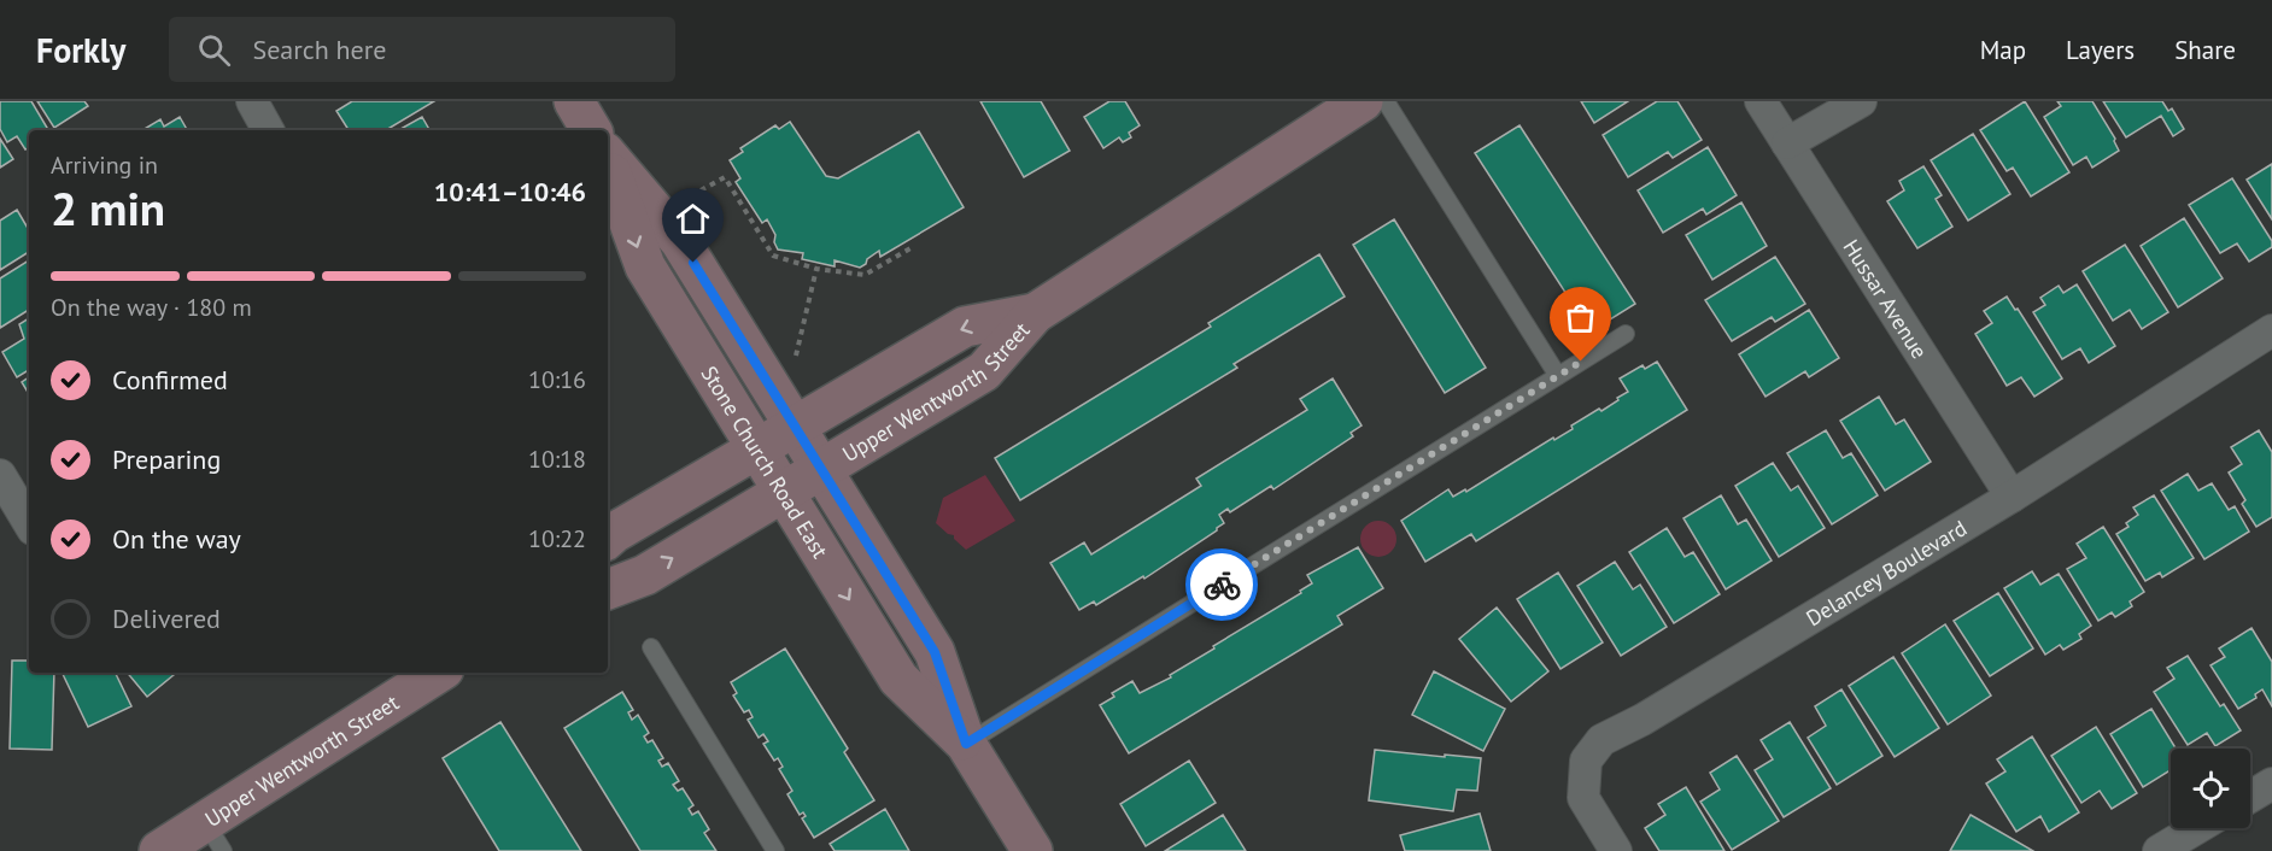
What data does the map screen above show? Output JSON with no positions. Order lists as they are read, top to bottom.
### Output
{
  "streets": {
    "main road": ["Upper Wentworth Street", "Stone Church Road East"],
    "street": ["Hussar Avenue", "Delancey Boulevard"]
  },
  "crossings": [
    ["Hussar Avenue", "Delancey Boulevard"],
    ["Upper Wentworth Street", "Stone Church Road East"]
  ],
  "page": {
    "header": "Forkly",
    "search": "Search here",
    "nav": ["Map", "Layers", "Share"],
    "heading": ["2 min", "Arriving in", "10:41–10:46"],
    "bar": "On the way · 180 m",
    "list": [
      ["Confirmed", "10:16"],
      ["Preparing", "10:18"],
      ["On the way", "10:22"],
      "Delivered"
    ]
  }
}
